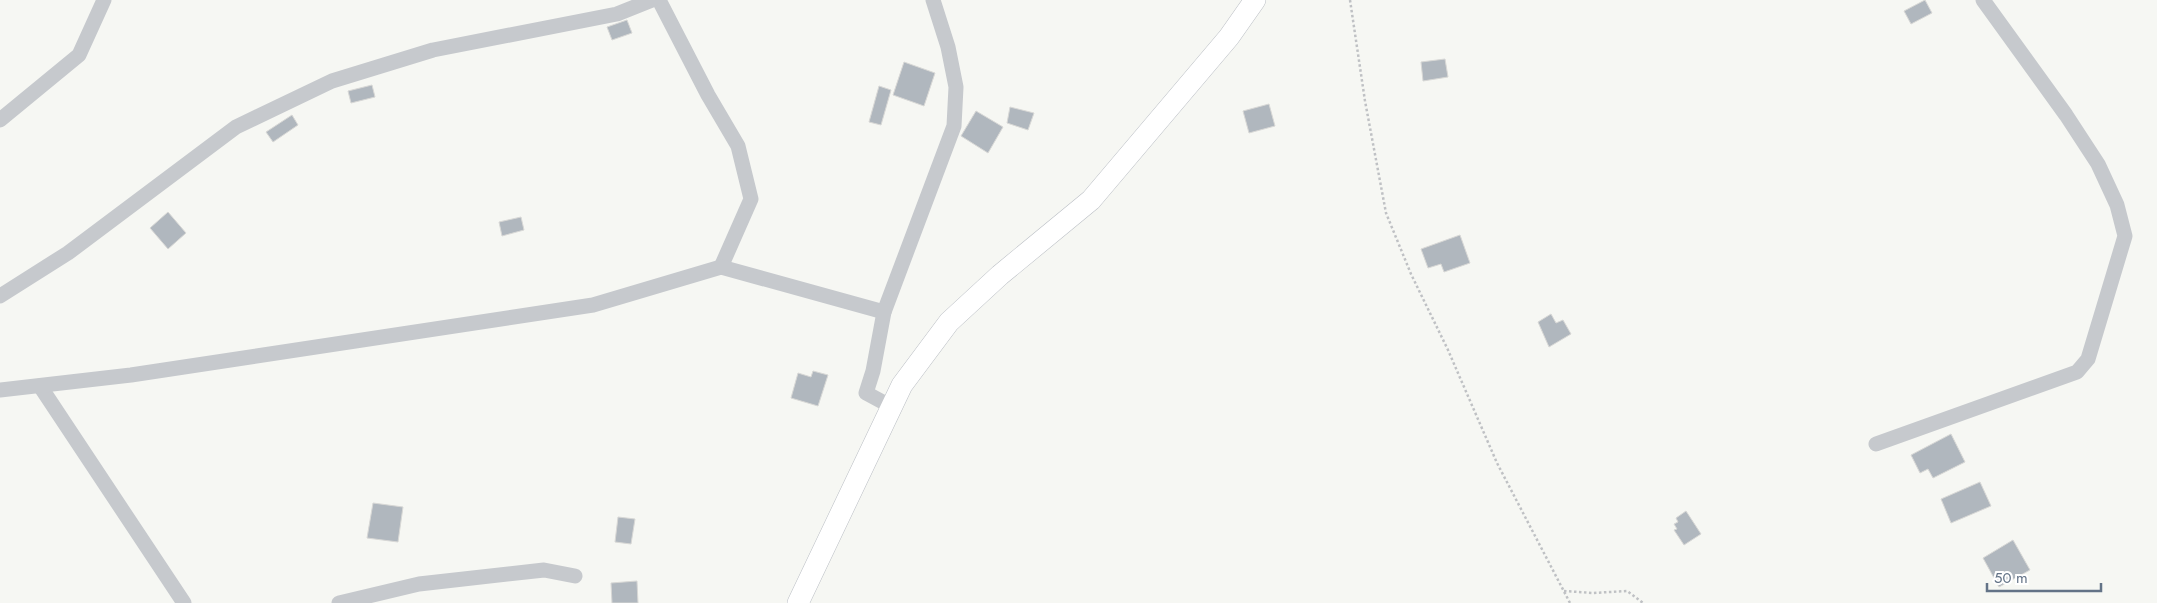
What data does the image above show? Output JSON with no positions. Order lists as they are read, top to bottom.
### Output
{
  "scale_bar": "50 m"
}
